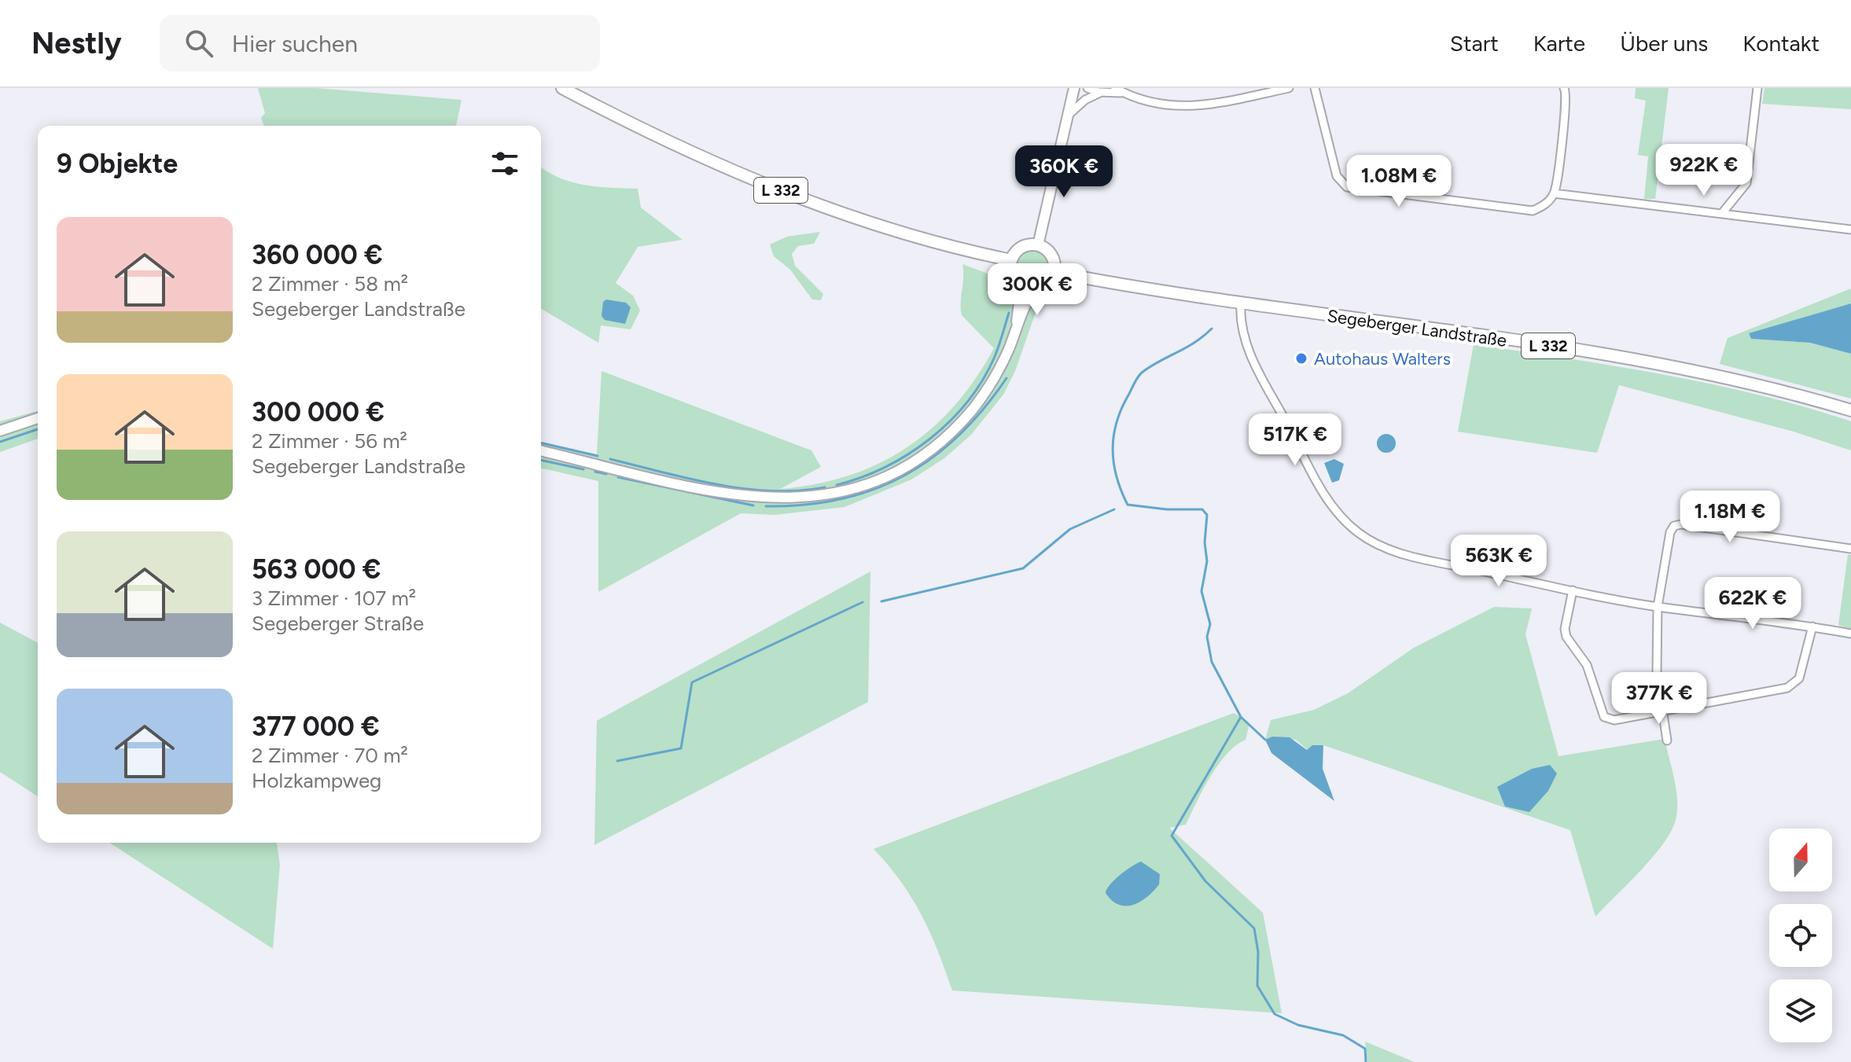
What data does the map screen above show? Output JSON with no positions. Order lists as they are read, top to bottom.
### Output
{
  "streets": {
    "main road": ["L 332", "Segeberger Landstraße"]
  },
  "crossings": [
    ["L 332", "Segeberger Landstraße"]
  ],
  "places": ["Autohaus Walters"],
  "north": "top",
  "page": {
    "header": "Nestly",
    "search": "Hier suchen",
    "nav": [
      "Start",
      "Karte",
      "Über uns",
      "Kontakt"
    ],
    "heading": "9 Objekte",
    "price": [
      "922K €",
      "360K €",
      "1.08M €",
      "300K €",
      "517K €",
      "1.18M €",
      "563K €",
      "622K €",
      "377K €"
    ],
    "list": [
      {
        "name": "360 000 €",
        "note": "2 Zimmer · 58 m² · Segeberger Landstraße"
      },
      {
        "name": "300 000 €",
        "note": "2 Zimmer · 56 m² · Segeberger Landstraße"
      },
      {
        "name": "563 000 €",
        "note": "3 Zimmer · 107 m² · Segeberger Straße"
      },
      {
        "name": "377 000 €",
        "note": "2 Zimmer · 70 m² · Holzkampweg"
      }
    ]
  }
}
